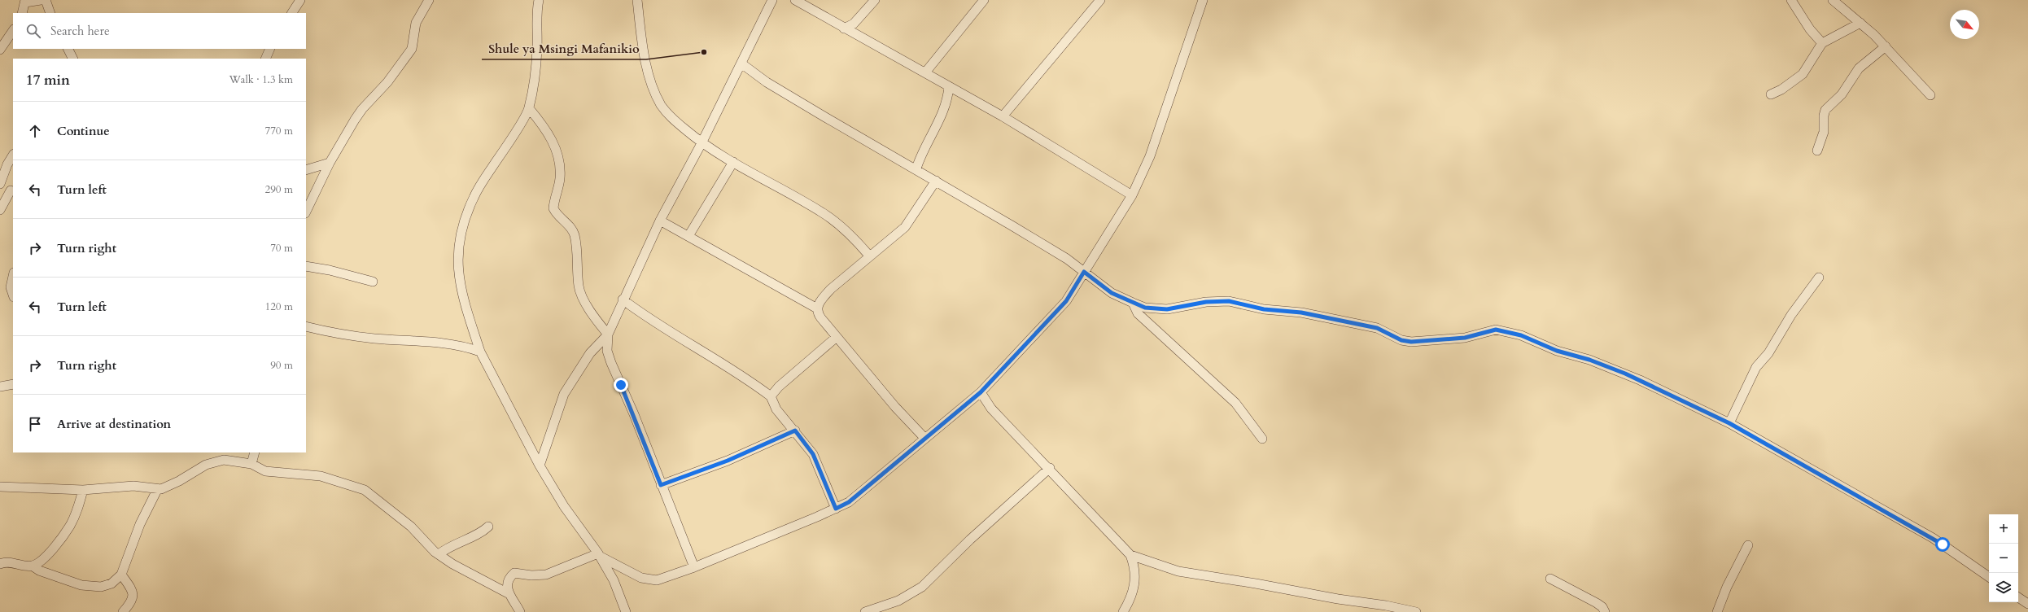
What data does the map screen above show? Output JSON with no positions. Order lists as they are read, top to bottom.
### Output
{
  "places": ["Shule ya Msingi Mafanikio"],
  "north": "bottom right",
  "page": {
    "search": "Search here",
    "heading": ["17 min", "Walk · 1.3 km"],
    "list": [
      ["Continue", "770 m"],
      ["Turn left", "290 m"],
      ["Turn right", "70 m"],
      ["Turn left", "120 m"],
      ["Turn right", "90 m"],
      "Arrive at destination"
    ],
    "map_buttons": ["+", "−"]
  }
}
